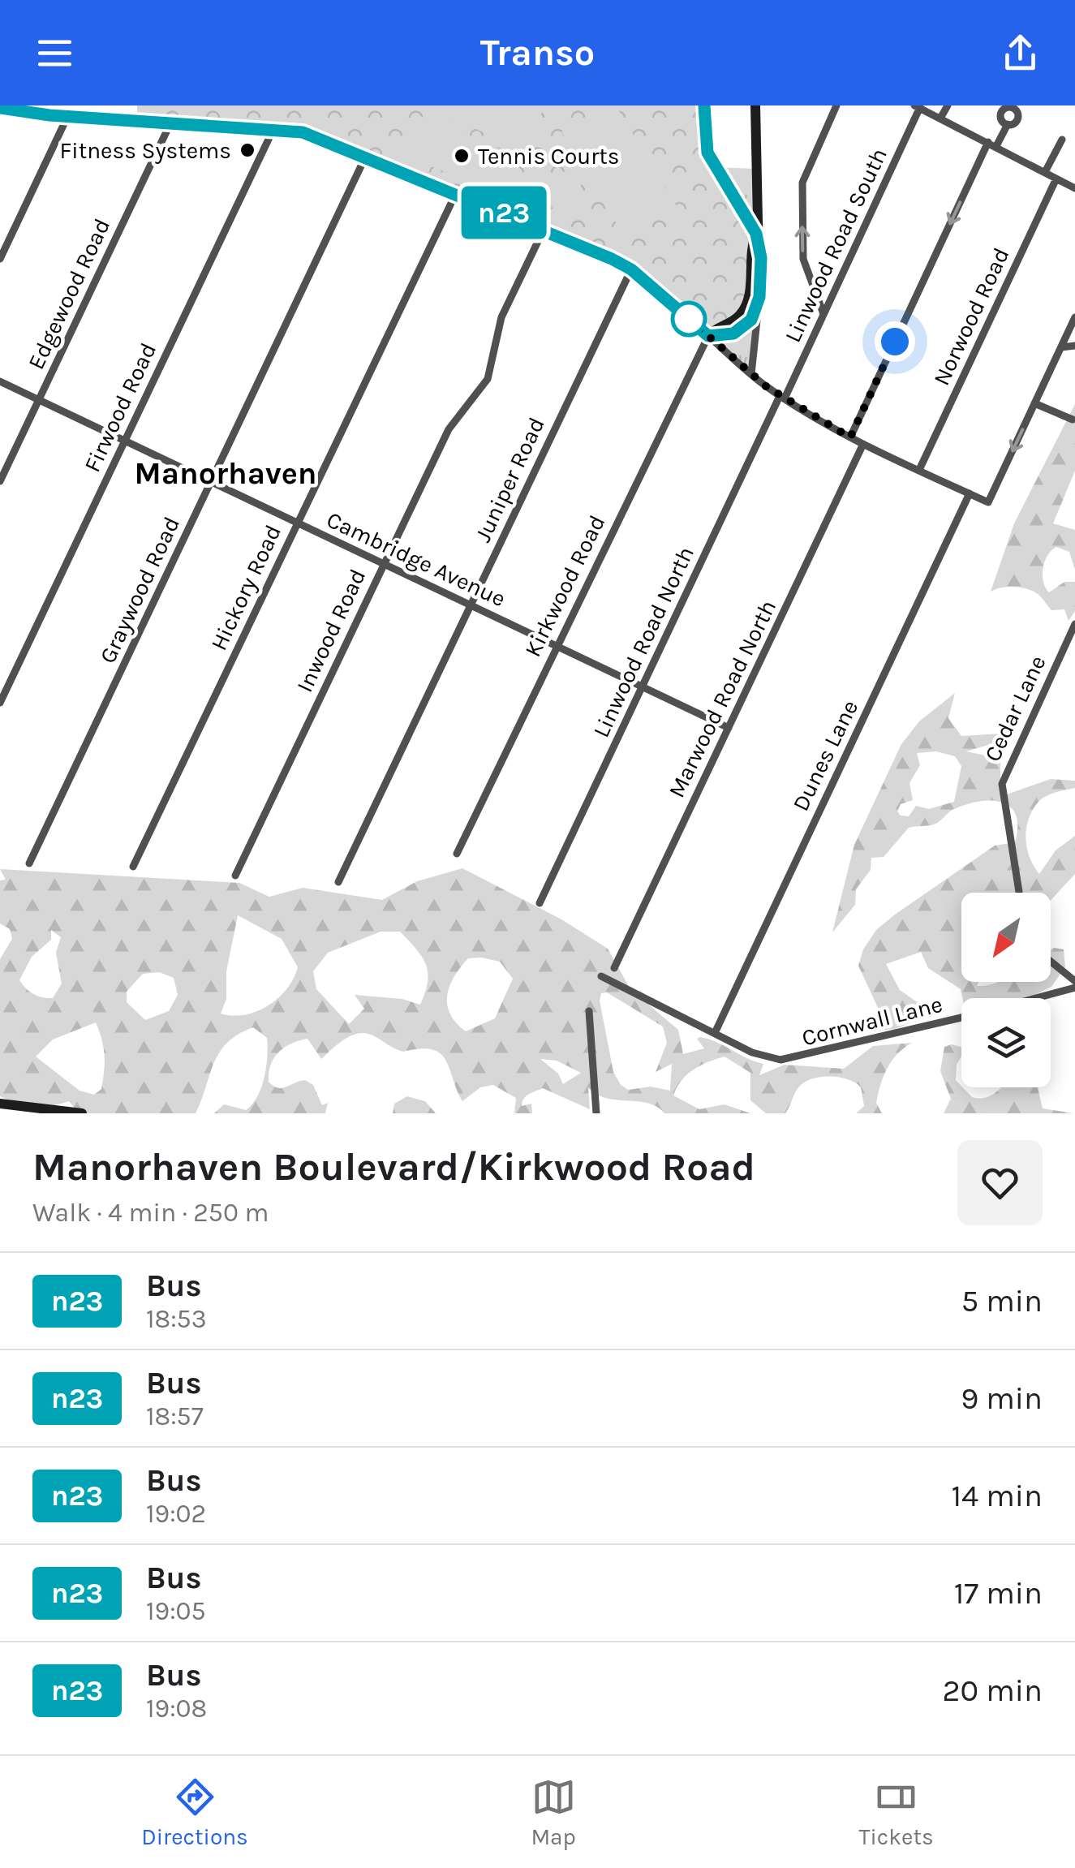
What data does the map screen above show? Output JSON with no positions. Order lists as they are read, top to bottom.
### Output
{
  "streets": {
    "street": [
      "Linwood Road South",
      "Edgewood Road",
      "Norwood Road",
      "Firwood Road",
      "Juniper Road",
      "Cambridge Avenue",
      "Kirkwood Road",
      "Hickory Road",
      "Graywood Road",
      "Inwood Road",
      "Linwood Road North",
      "Marwood Road North",
      "Cedar Lane",
      "Dunes Lane",
      "Cornwall Lane"
    ]
  },
  "crossings": [
    ["Linwood Road South", "Linwood Road North"],
    ["Edgewood Road", "Cambridge Avenue"],
    ["Firwood Road", "Cambridge Avenue"],
    ["Juniper Road", "Cambridge Avenue"],
    ["Cambridge Avenue", "Kirkwood Road"],
    ["Cambridge Avenue", "Hickory Road"],
    ["Cambridge Avenue", "Graywood Road"],
    ["Cambridge Avenue", "Inwood Road"],
    ["Cambridge Avenue", "Linwood Road North"],
    ["Cambridge Avenue", "Marwood Road North"],
    ["Dunes Lane", "Cornwall Lane"]
  ],
  "districts": ["Manorhaven"],
  "places": ["Fitness Systems", "Tennis Courts"],
  "lines": ["bus line n23"],
  "north": "bottom left",
  "page": {
    "header": "Transo",
    "on_map": "n23",
    "heading": ["Manorhaven Boulevard/Kirkwood Road", "Walk · 4 min · 250 m"],
    "list": [
      {
        "mark": "n23",
        "name": "Bus",
        "note": "18:53",
        "value": "5 min"
      },
      {
        "mark": "n23",
        "name": "Bus",
        "note": "18:57",
        "value": "9 min"
      },
      {
        "mark": "n23",
        "name": "Bus",
        "note": "19:02",
        "value": "14 min"
      },
      {
        "mark": "n23",
        "name": "Bus",
        "note": "19:05",
        "value": "17 min"
      },
      {
        "mark": "n23",
        "name": "Bus",
        "note": "19:08",
        "value": "20 min"
      }
    ],
    "tabs": ["Directions", "Map", "Tickets"]
  }
}
